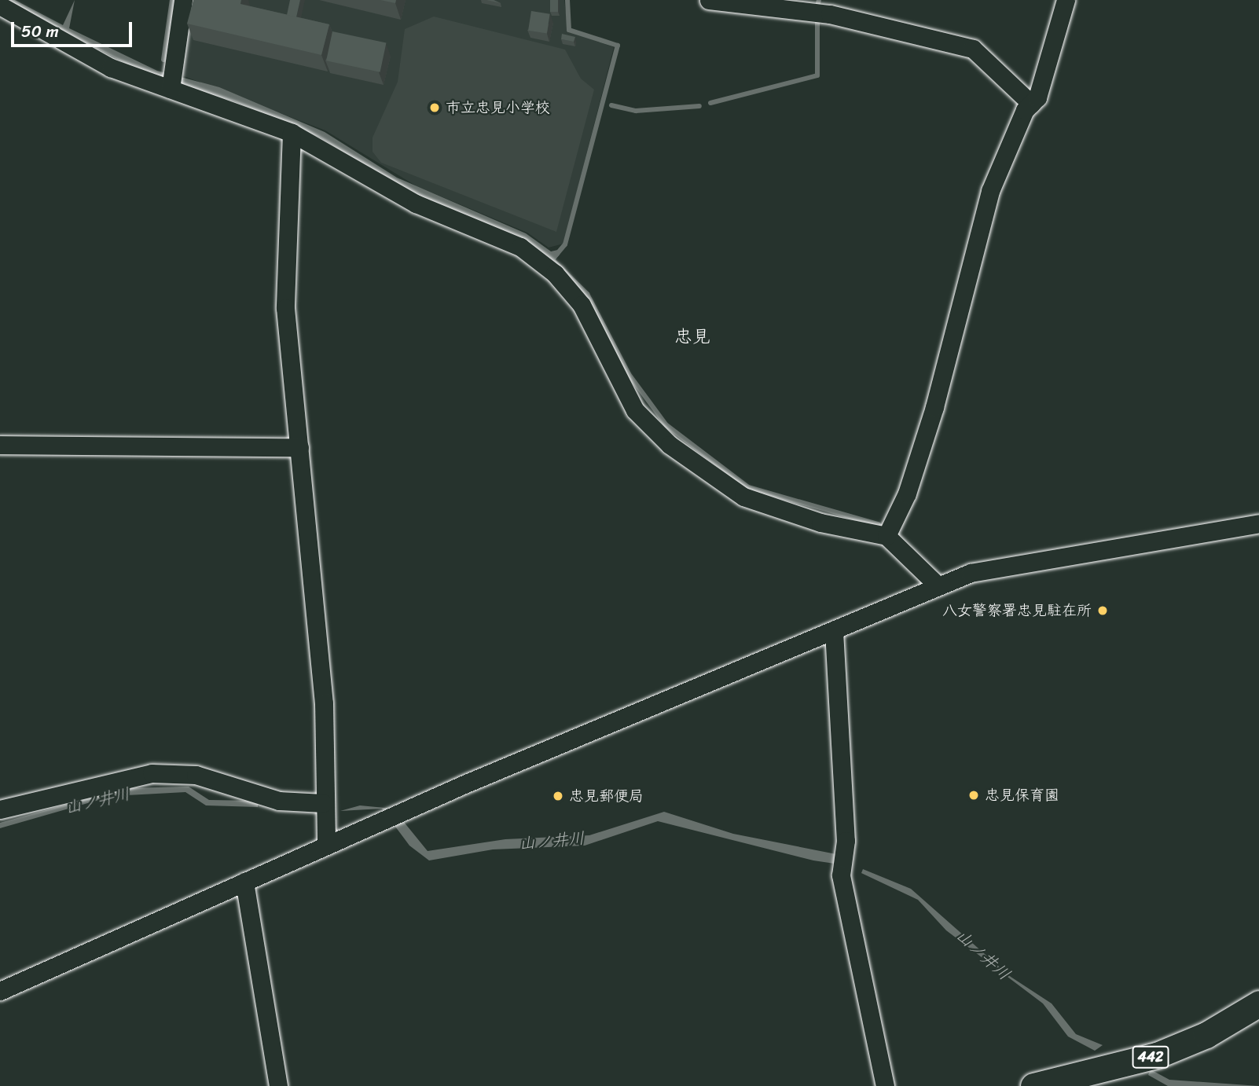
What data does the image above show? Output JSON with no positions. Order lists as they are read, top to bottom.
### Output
{
  "streets": {
    "highway": ["442"]
  },
  "districts": ["忠見"],
  "water": ["山ノ井川"],
  "places": [
    "市立忠見小学校",
    "八女警察署忠見駐在所",
    "忠見保育園",
    "忠見郵便局"
  ],
  "scale_bar": "50 m"
}
